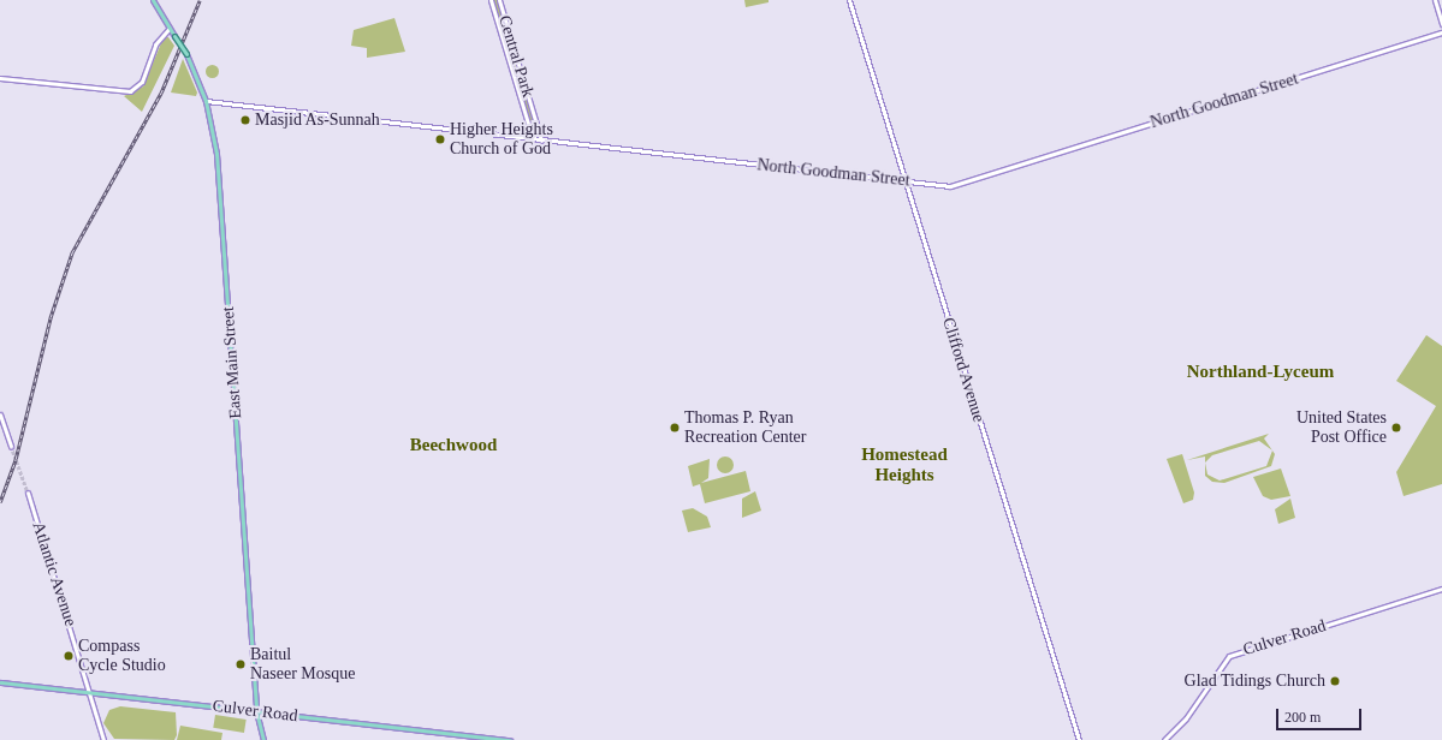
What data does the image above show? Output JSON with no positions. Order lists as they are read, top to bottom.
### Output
{
  "streets": {
    "main road": [
      "Central Park",
      "North Goodman Street",
      "East Main Street",
      "Clifford Avenue",
      "Atlantic Avenue",
      "Culver Road"
    ]
  },
  "crossings": [
    ["Central Park", "North Goodman Street"],
    ["North Goodman Street", "East Main Street"],
    ["North Goodman Street", "Clifford Avenue"],
    ["East Main Street", "Culver Road"],
    ["Atlantic Avenue", "Culver Road"]
  ],
  "districts": ["Northland-Lyceum", "Beechwood", "Homestead Heights"],
  "places": [
    "Masjid As-Sunnah",
    "Higher Heights Church of God",
    "Thomas P. Ryan Recreation Center",
    "United States Post Office",
    "Compass Cycle Studio",
    "Baitul Naseer Mosque",
    "Glad Tidings Church"
  ],
  "scale_bar": "200 m"
}
